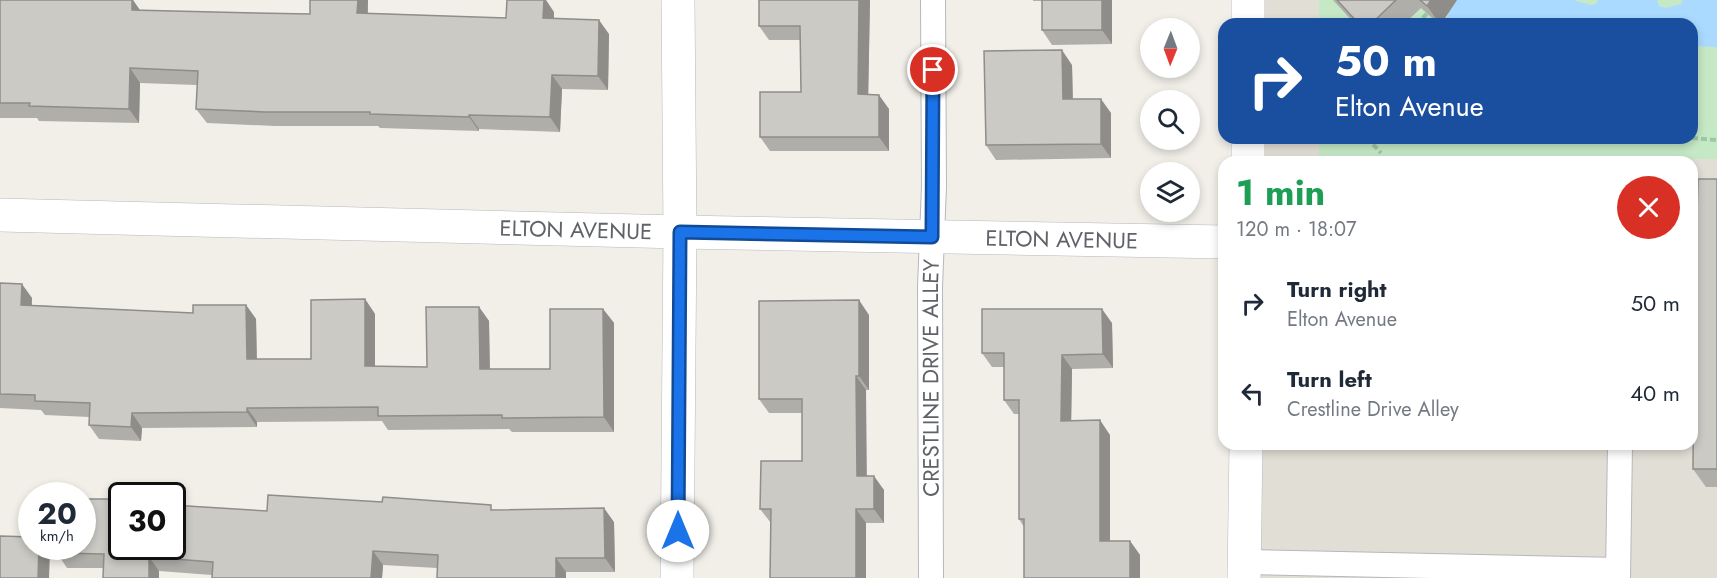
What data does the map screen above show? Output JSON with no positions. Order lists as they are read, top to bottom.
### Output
{
  "streets": {
    "street": ["ELTON AVENUE"],
    "lane": ["CRESTLINE DRIVE ALLEY"]
  },
  "crossings": [
    ["ELTON AVENUE", "CRESTLINE DRIVE ALLEY"]
  ],
  "north": "bottom",
  "page": {
    "turn": ["50 m", "Elton Avenue"],
    "heading": ["1 min", "120 m · 18:07"],
    "list": [
      {
        "name": "Turn right",
        "note": "Elton Avenue",
        "value": "50 m"
      },
      {
        "name": "Turn left",
        "note": "Crestline Drive Alley",
        "value": "40 m"
      }
    ],
    "speed": "20 km/h",
    "limit": "30"
  }
}
